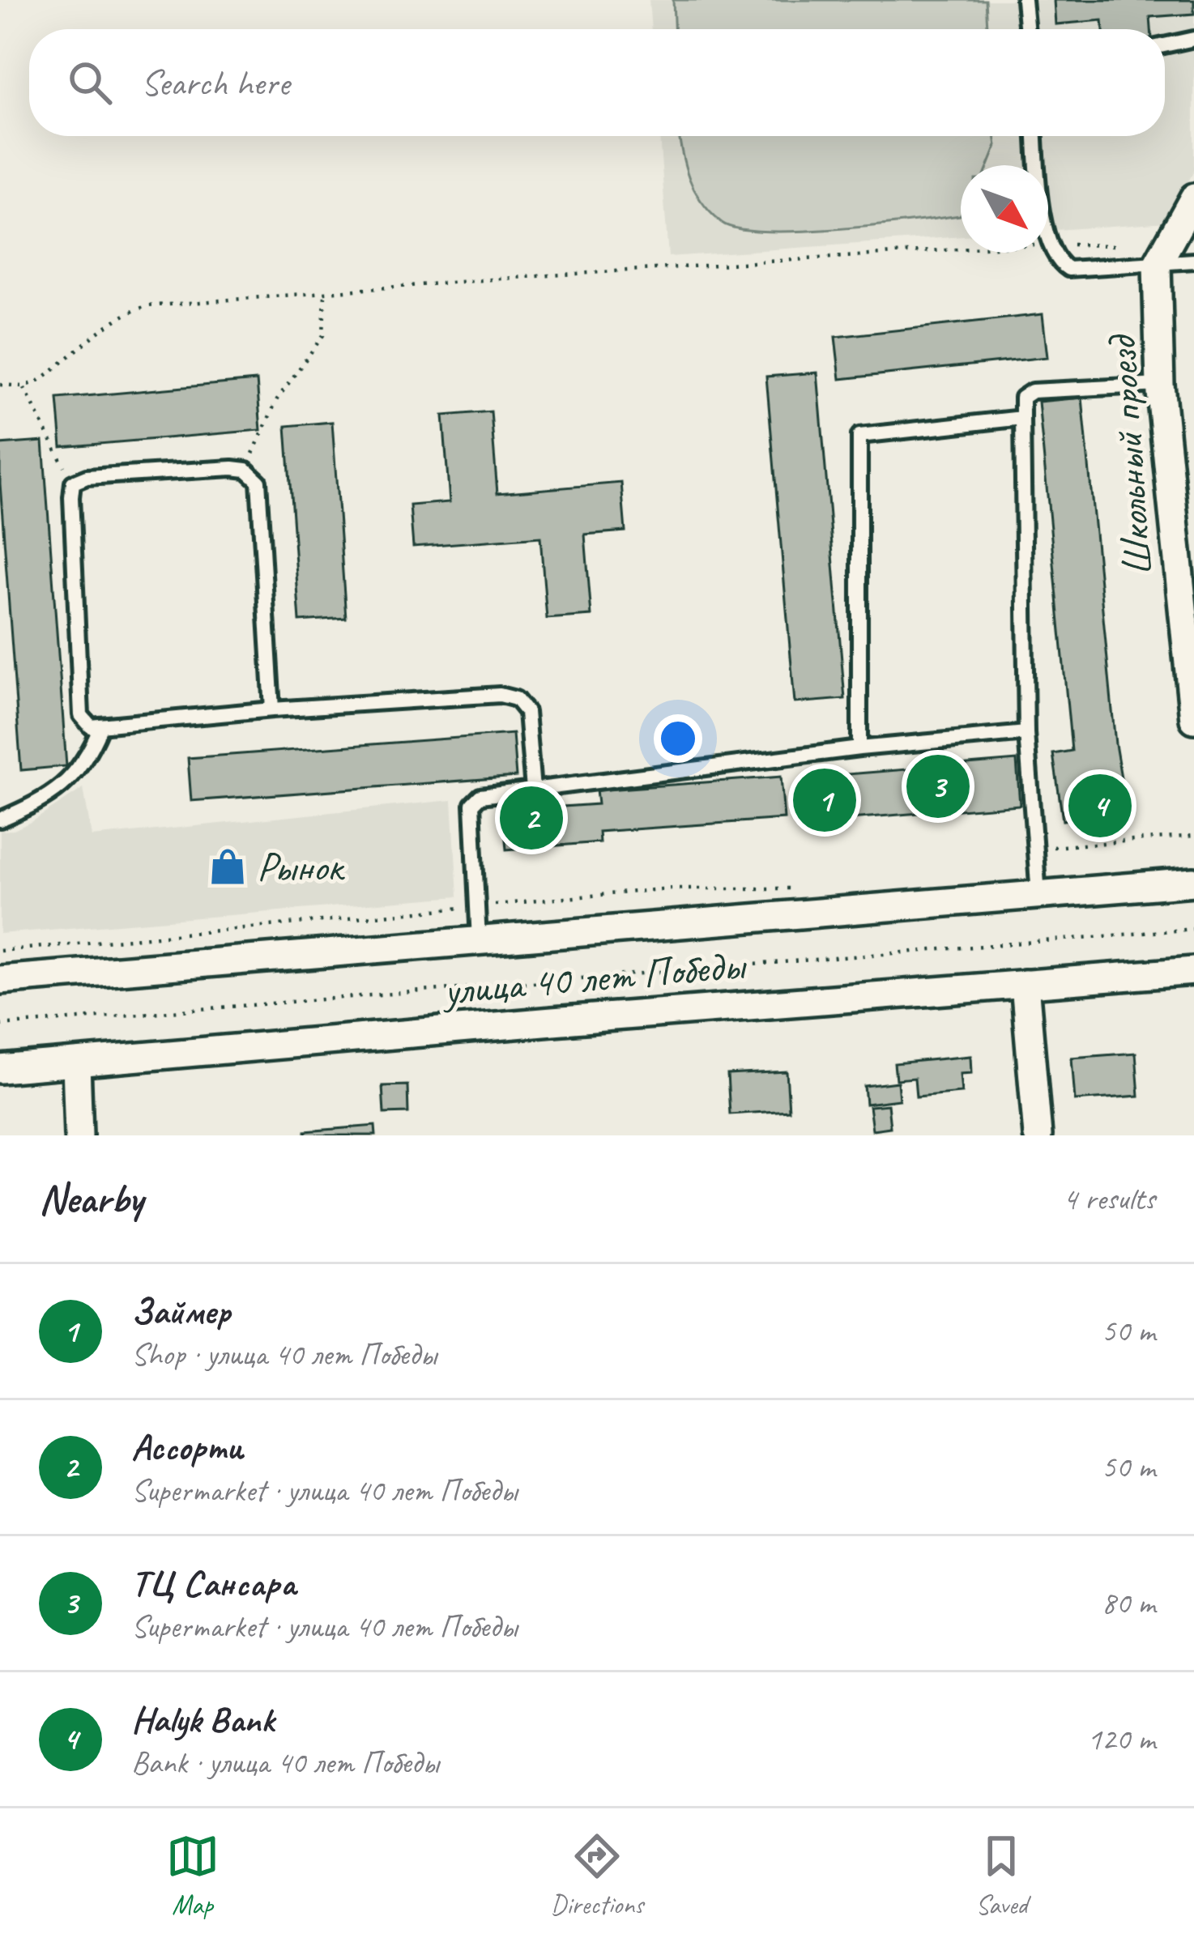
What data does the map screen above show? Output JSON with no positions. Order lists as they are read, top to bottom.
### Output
{
  "streets": {
    "street": ["Школьный проезд", "улица 40 лет Победы"]
  },
  "places": {
    "shop": ["Рынок"]
  },
  "north": "bottom right",
  "page": {
    "search": "Search here",
    "pins": [
      "3",
      "1",
      "4",
      "2"
    ],
    "heading": ["Nearby", "4 results"],
    "list": [
      {
        "mark": "1",
        "name": "Займер",
        "note": "Shop · улица 40 лет Победы",
        "value": "50 m"
      },
      {
        "mark": "2",
        "name": "Ассорти",
        "note": "Supermarket · улица 40 лет Победы",
        "value": "50 m"
      },
      {
        "mark": "3",
        "name": "ТЦ Сансара",
        "note": "Supermarket · улица 40 лет Победы",
        "value": "80 m"
      },
      {
        "mark": "4",
        "name": "Halyk Bank",
        "note": "Bank · улица 40 лет Победы",
        "value": "120 m"
      }
    ],
    "nav": ["Map", "Directions", "Saved"]
  }
}
